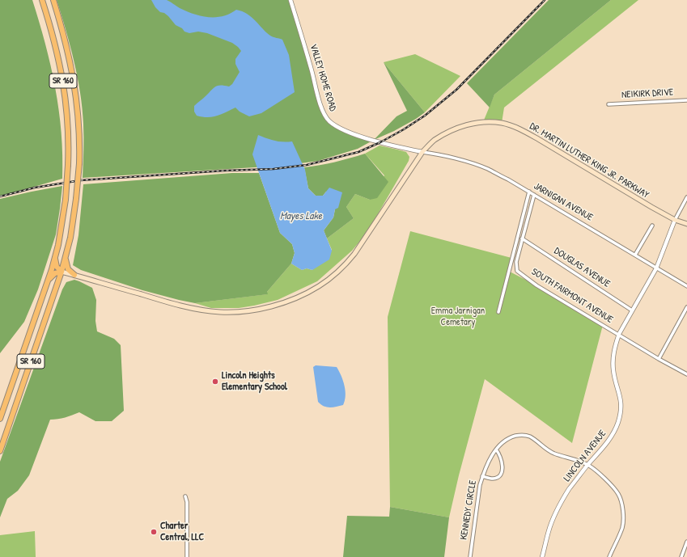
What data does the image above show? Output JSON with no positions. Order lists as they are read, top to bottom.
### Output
{
  "streets": {
    "highway": ["SR 160"],
    "main road": ["DR. MARTIN LUTHER KING JR. PARKWAY"],
    "street": [
      "VALLEY HOME ROAD",
      "NEIKIRK DRIVE",
      "JARNIGAN AVENUE",
      "DOUGLAS AVENUE",
      "SOUTH FAIRMONT AVENUE",
      "LINCOLN AVENUE",
      "KENNEDY CIRCLE"
    ]
  },
  "crossings": [
    ["VALLEY HOME ROAD", "DR. MARTIN LUTHER KING JR. PARKWAY"],
    ["VALLEY HOME ROAD", "JARNIGAN AVENUE"],
    ["SR 160", "DR. MARTIN LUTHER KING JR. PARKWAY"],
    ["DR. MARTIN LUTHER KING JR. PARKWAY", "JARNIGAN AVENUE"],
    ["DR. MARTIN LUTHER KING JR. PARKWAY", "LINCOLN AVENUE"],
    ["JARNIGAN AVENUE", "SOUTH FAIRMONT AVENUE"],
    ["JARNIGAN AVENUE", "LINCOLN AVENUE"],
    ["DOUGLAS AVENUE", "SOUTH FAIRMONT AVENUE"],
    ["DOUGLAS AVENUE", "LINCOLN AVENUE"],
    ["SOUTH FAIRMONT AVENUE", "LINCOLN AVENUE"],
    ["LINCOLN AVENUE", "KENNEDY CIRCLE"]
  ],
  "water": ["Mayes Lake"],
  "parks": ["Emma Jarnigan Cemetary"],
  "places": ["Lincoln Heights Elementary School", "Charter Central, LLC"]
}
